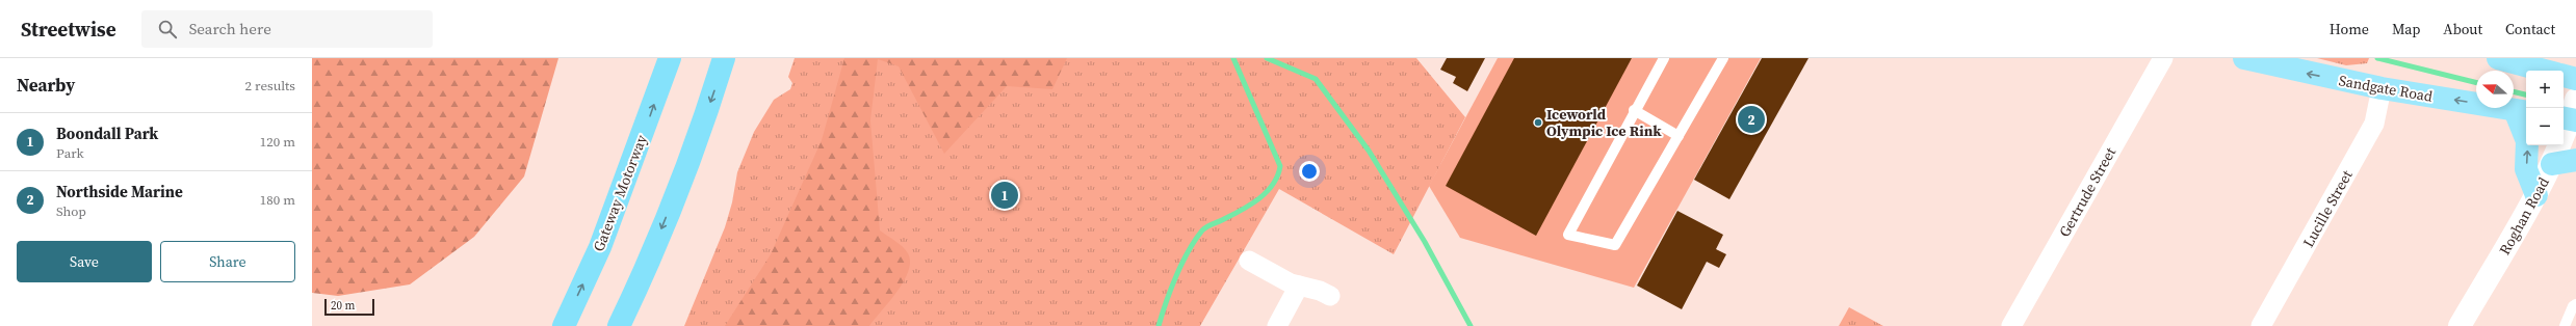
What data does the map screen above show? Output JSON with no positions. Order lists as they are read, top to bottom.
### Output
{
  "streets": {
    "highway": ["Sandgate Road", "Gateway Motorway"],
    "main road": ["Roghan Road"],
    "street": ["Gertrude Street", "Lucille Street"]
  },
  "crossings": [
    ["Sandgate Road", "Lucille Street"]
  ],
  "one_way": ["Sandgate Road"],
  "places": ["Iceworld Olympic Ice Rink"],
  "scale_bar": "20 m",
  "north": "left",
  "page": {
    "header": "Streetwise",
    "search": "Search here",
    "nav": [
      "Home",
      "Map",
      "About",
      "Contact"
    ],
    "heading": ["Nearby", "2 results"],
    "map_buttons": ["+", "−"],
    "pins": ["2", "1"],
    "list": [
      {
        "mark": "1",
        "name": "Boondall Park",
        "note": "Park",
        "value": "120 m"
      },
      {
        "mark": "2",
        "name": "Northside Marine",
        "note": "Shop",
        "value": "180 m"
      }
    ],
    "buttons": ["Save", "Share"],
    "scale": "20 m"
  }
}
